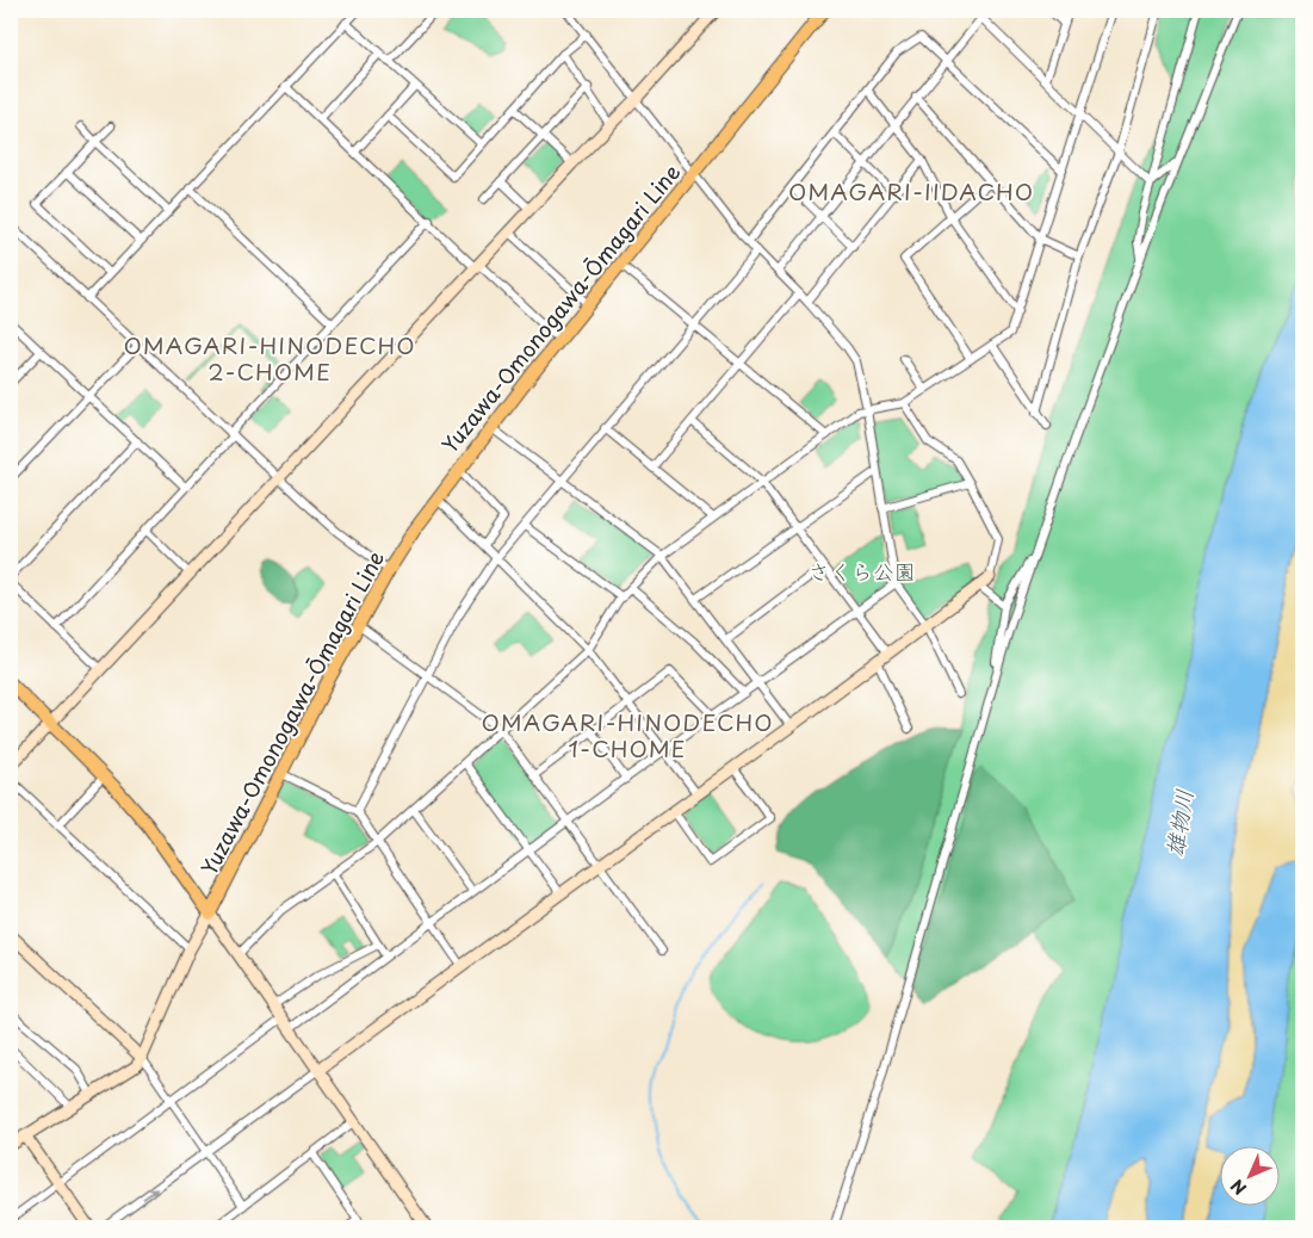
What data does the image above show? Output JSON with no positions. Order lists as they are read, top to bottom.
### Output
{
  "streets": {
    "main road": ["Yuzawa-Omonogawa-Ōmagari Line"]
  },
  "districts": ["OMAGARI-IIDACHO", "OMAGARI-HINODECHO 2-CHOME", "OMAGARI-HINODECHO 1-CHOME"],
  "water": ["雄物川"],
  "parks": ["さくら公園"],
  "north": "bottom left"
}
